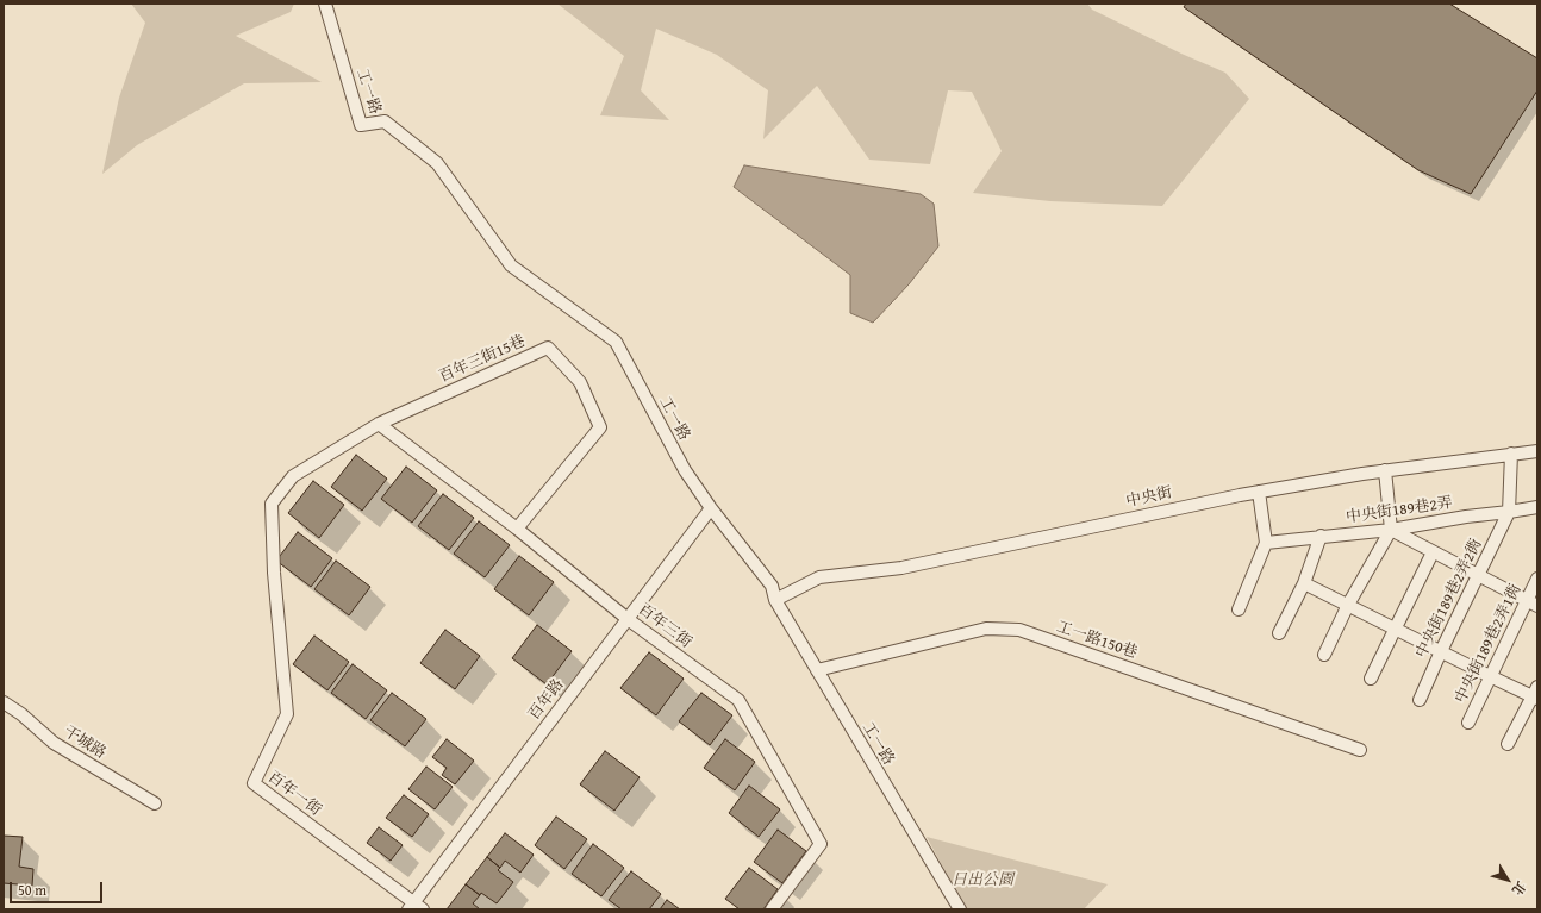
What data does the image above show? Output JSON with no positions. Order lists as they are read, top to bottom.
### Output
{
  "streets": {
    "street": [
      "工一路",
      "百年三街15巷",
      "中央街",
      "中央街189巷2弄",
      "中央街189巷2弄2衖",
      "百年三街",
      "工一路150巷",
      "中央街189巷2弄1衖",
      "百年路",
      "干城路",
      "百年一街"
    ]
  },
  "crossings": [
    ["工一路", "中央街"],
    ["工一路", "工一路150巷"],
    ["工一路", "百年路"],
    ["百年三街15巷", "百年三街"],
    ["百年三街15巷", "百年一街"],
    ["中央街189巷2弄", "中央街189巷2弄2衖"],
    ["百年三街", "百年路"],
    ["百年三街", "百年一街"],
    ["百年路", "百年一街"]
  ],
  "parks": ["日出公園"],
  "scale_bar": "50 m",
  "north": "bottom right"
}
